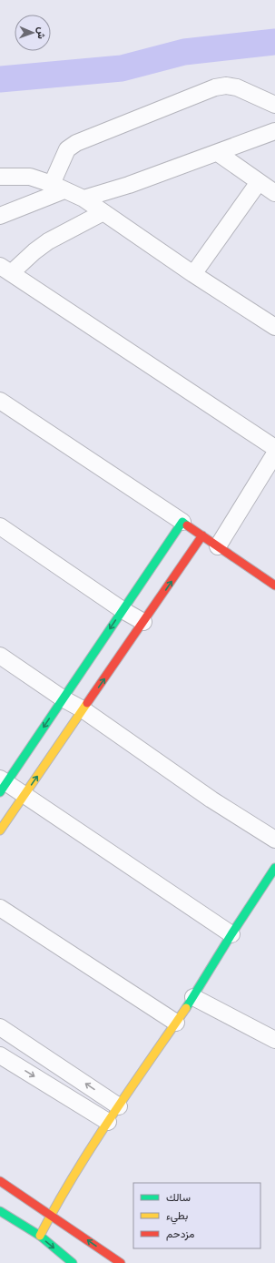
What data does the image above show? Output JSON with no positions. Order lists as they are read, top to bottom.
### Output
{
  "legend": ["سالك", "بطيء", "مزدحم"],
  "north": "right"
}
